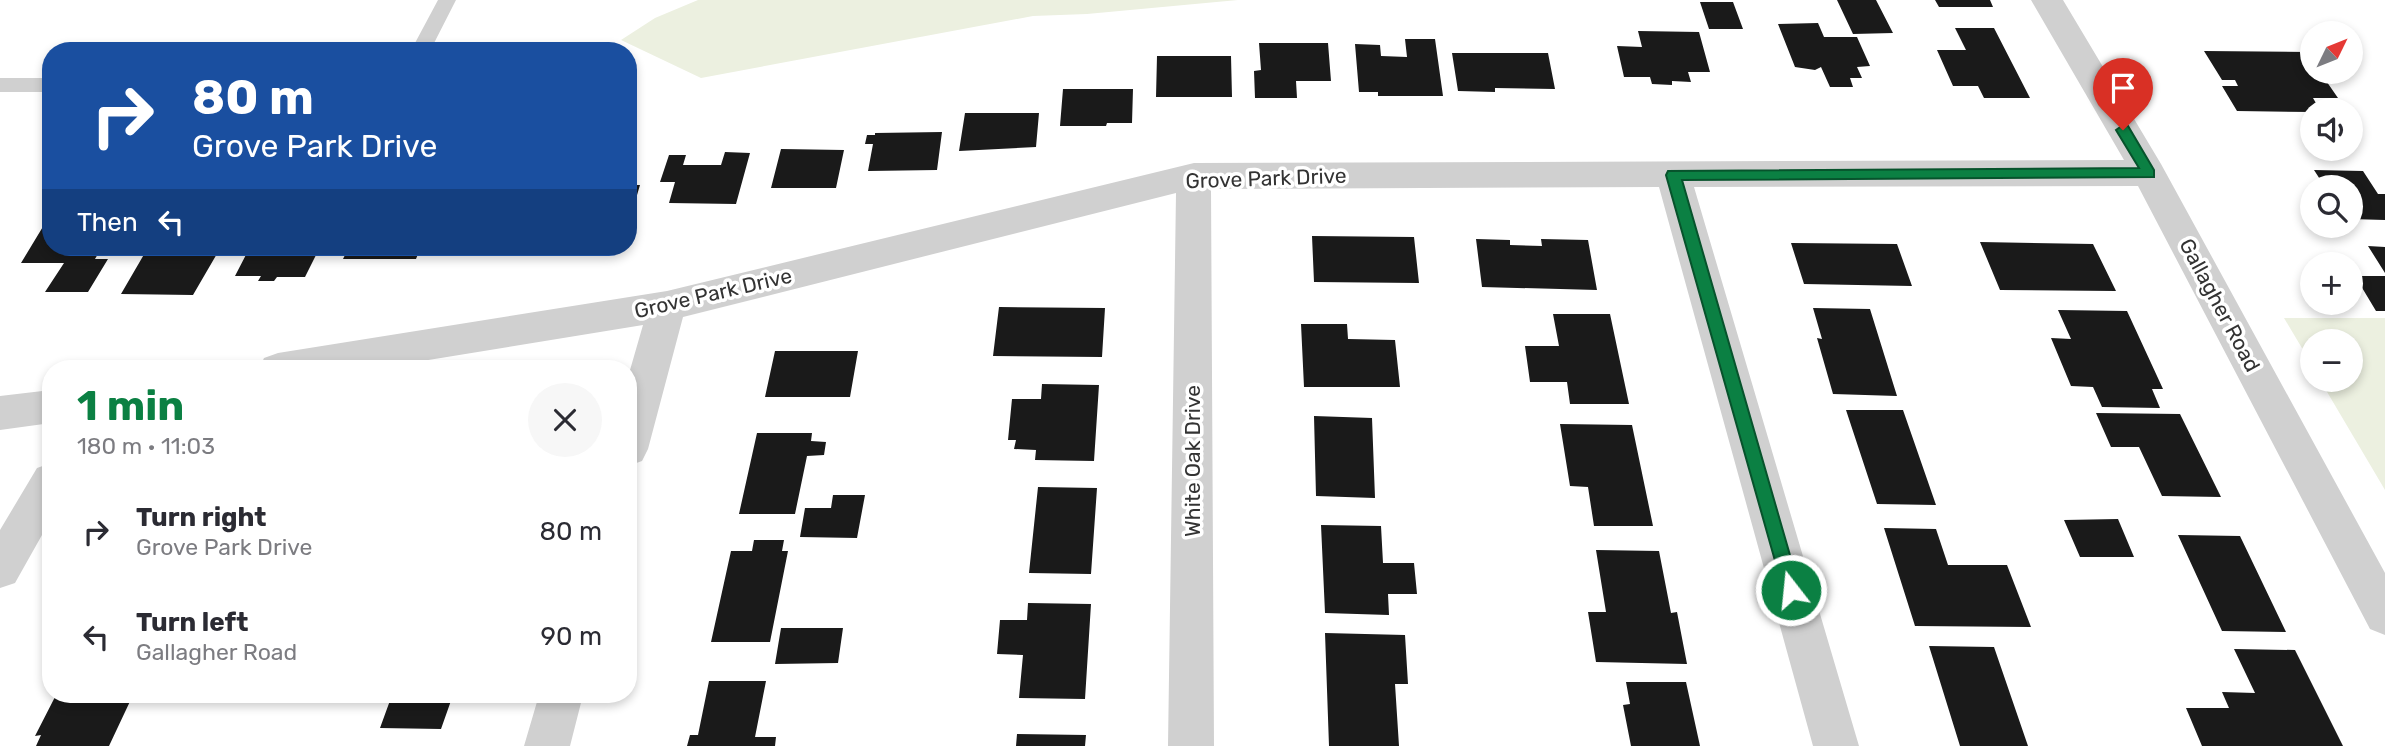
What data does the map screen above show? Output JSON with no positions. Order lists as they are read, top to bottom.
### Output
{
  "streets": {
    "street": ["Grove Park Drive", "Gallagher Road", "White Oak Drive"]
  },
  "crossings": [
    ["Grove Park Drive", "Gallagher Road"],
    ["Grove Park Drive", "White Oak Drive"]
  ],
  "north": "top right",
  "page": {
    "map_buttons": ["+", "−"],
    "turn": ["80 m", "Grove Park Drive"],
    "then": "Then",
    "heading": ["1 min", "180 m · 11:03"],
    "list": [
      {
        "name": "Turn right",
        "note": "Grove Park Drive",
        "value": "80 m"
      },
      {
        "name": "Turn left",
        "note": "Gallagher Road",
        "value": "90 m"
      }
    ]
  }
}
